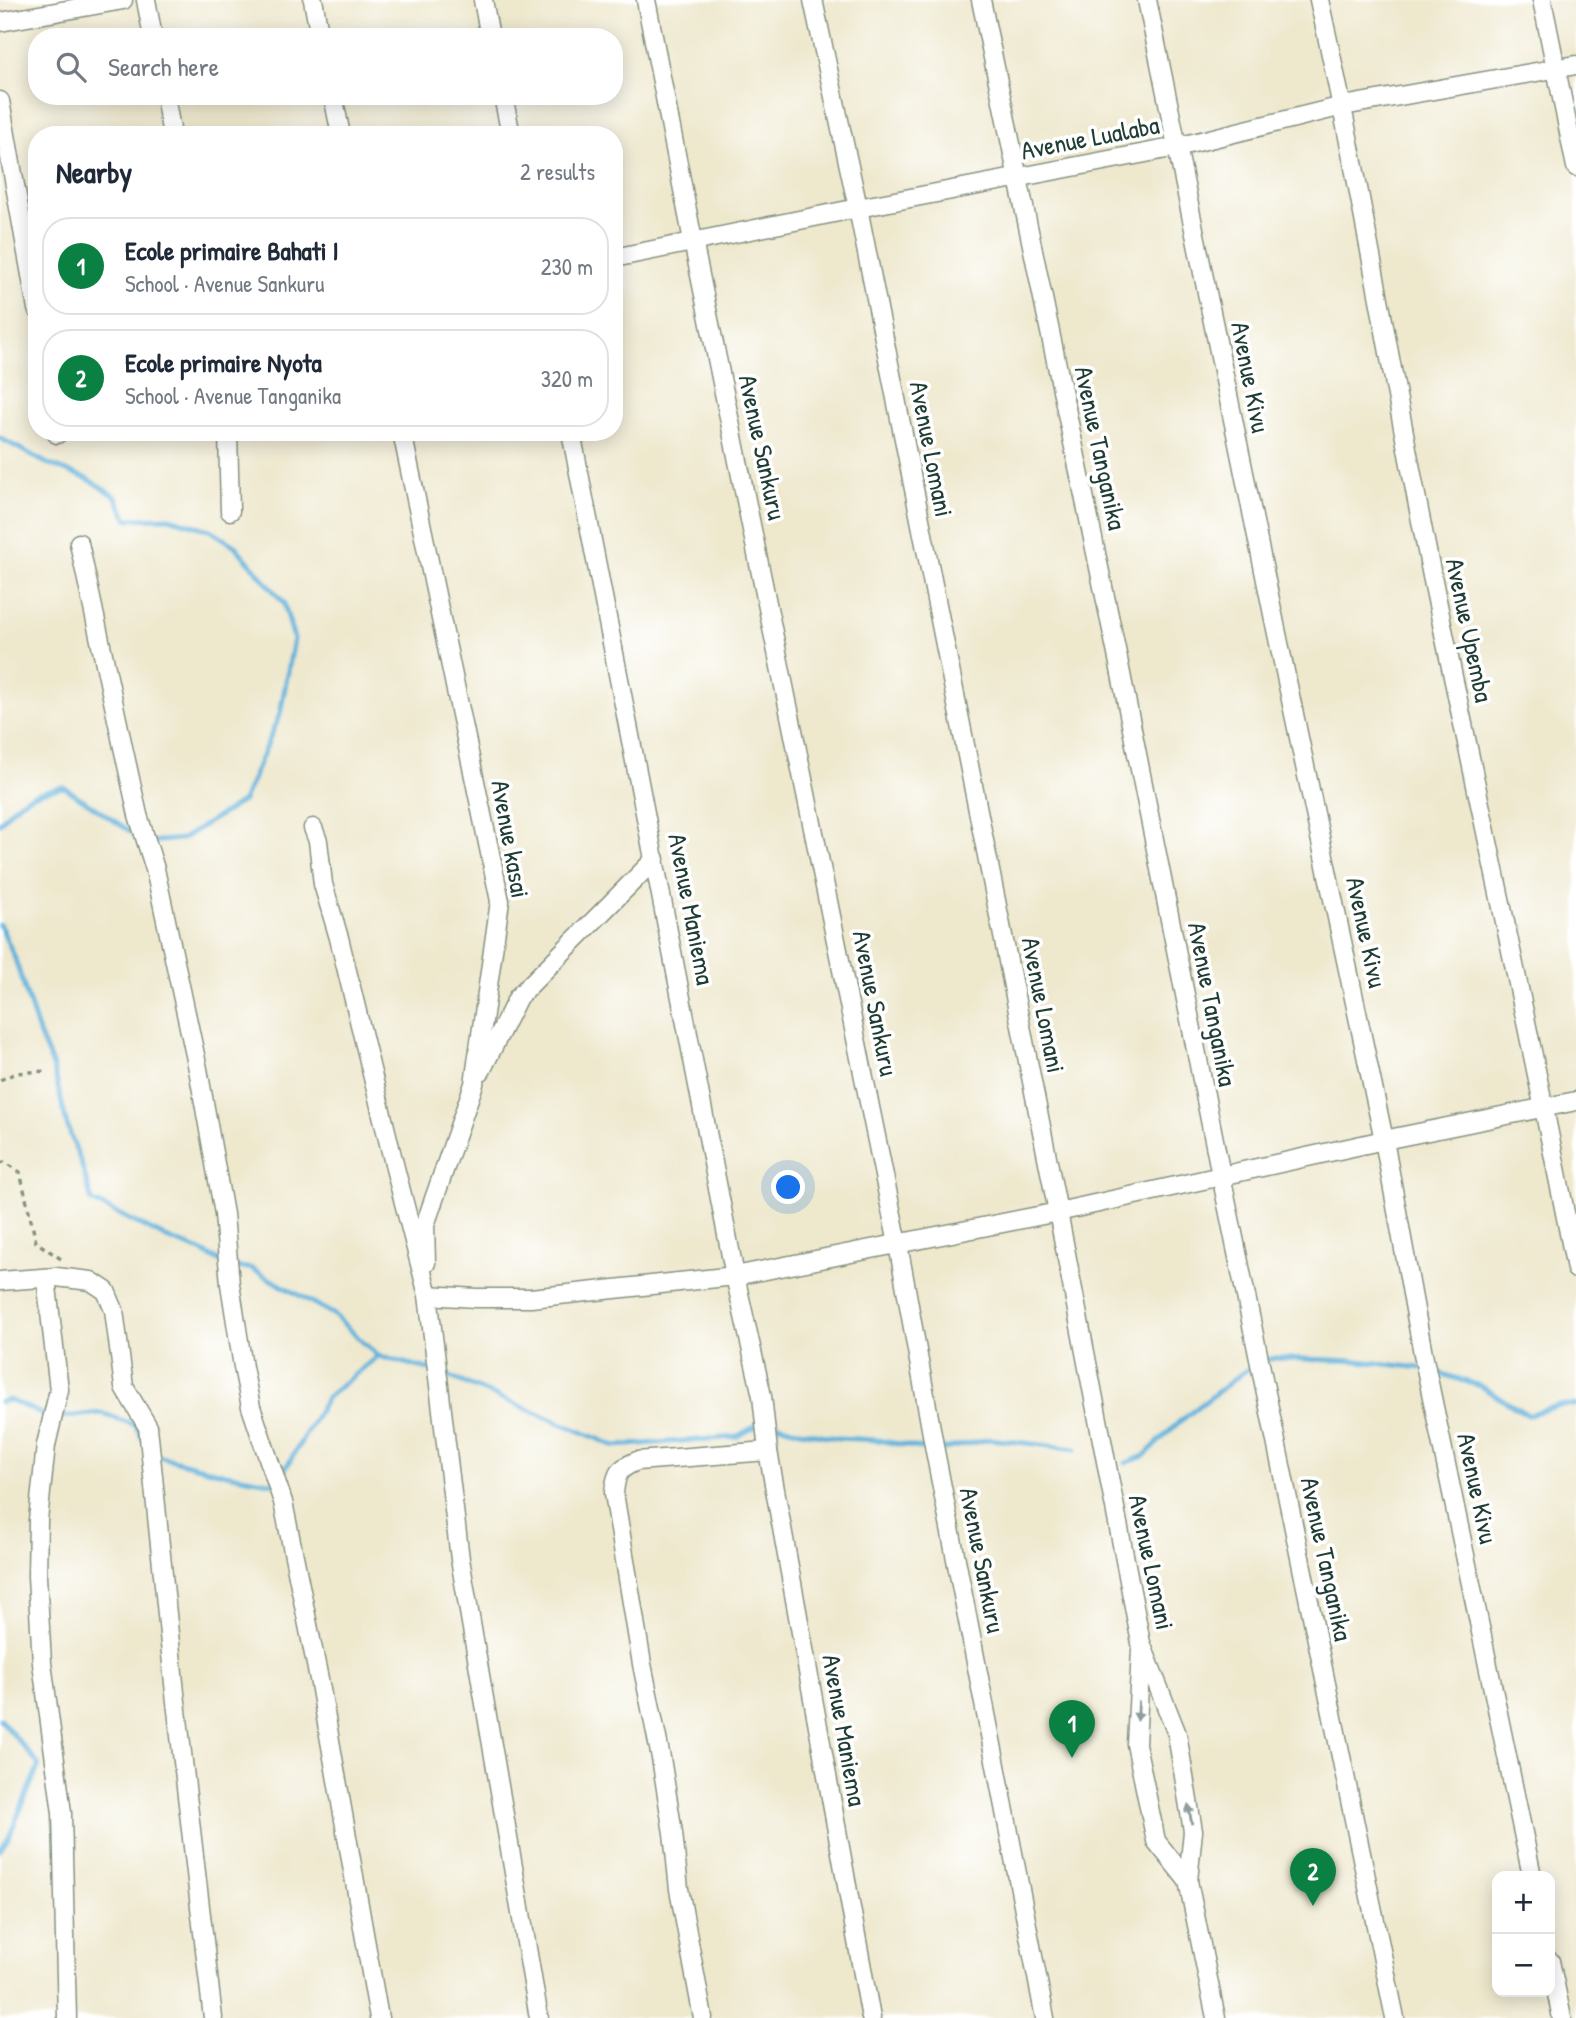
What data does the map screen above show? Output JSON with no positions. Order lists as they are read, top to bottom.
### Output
{
  "streets": {
    "street": [
      "Avenue Lualaba",
      "Avenue Kivu",
      "Avenue Sankuru",
      "Avenue Tanganika",
      "Avenue Lomani",
      "Avenue Upemba",
      "Avenue kasai",
      "Avenue Maniema"
    ]
  },
  "crossings": [
    ["Avenue Lualaba", "Avenue Kivu"],
    ["Avenue Lualaba", "Avenue Sankuru"],
    ["Avenue Lualaba", "Avenue Tanganika"],
    ["Avenue Lualaba", "Avenue Lomani"],
    ["Avenue Lualaba", "Avenue Upemba"]
  ],
  "page": {
    "search": "Search here",
    "heading": ["Nearby", "2 results"],
    "list": [
      {
        "mark": "1",
        "name": "Ecole primaire Bahati I",
        "note": "School · Avenue Sankuru",
        "value": "230 m"
      },
      {
        "mark": "2",
        "name": "Ecole primaire Nyota",
        "note": "School · Avenue Tanganika",
        "value": "320 m"
      }
    ],
    "pins": ["1", "2"],
    "map_buttons": ["+", "−"]
  }
}
